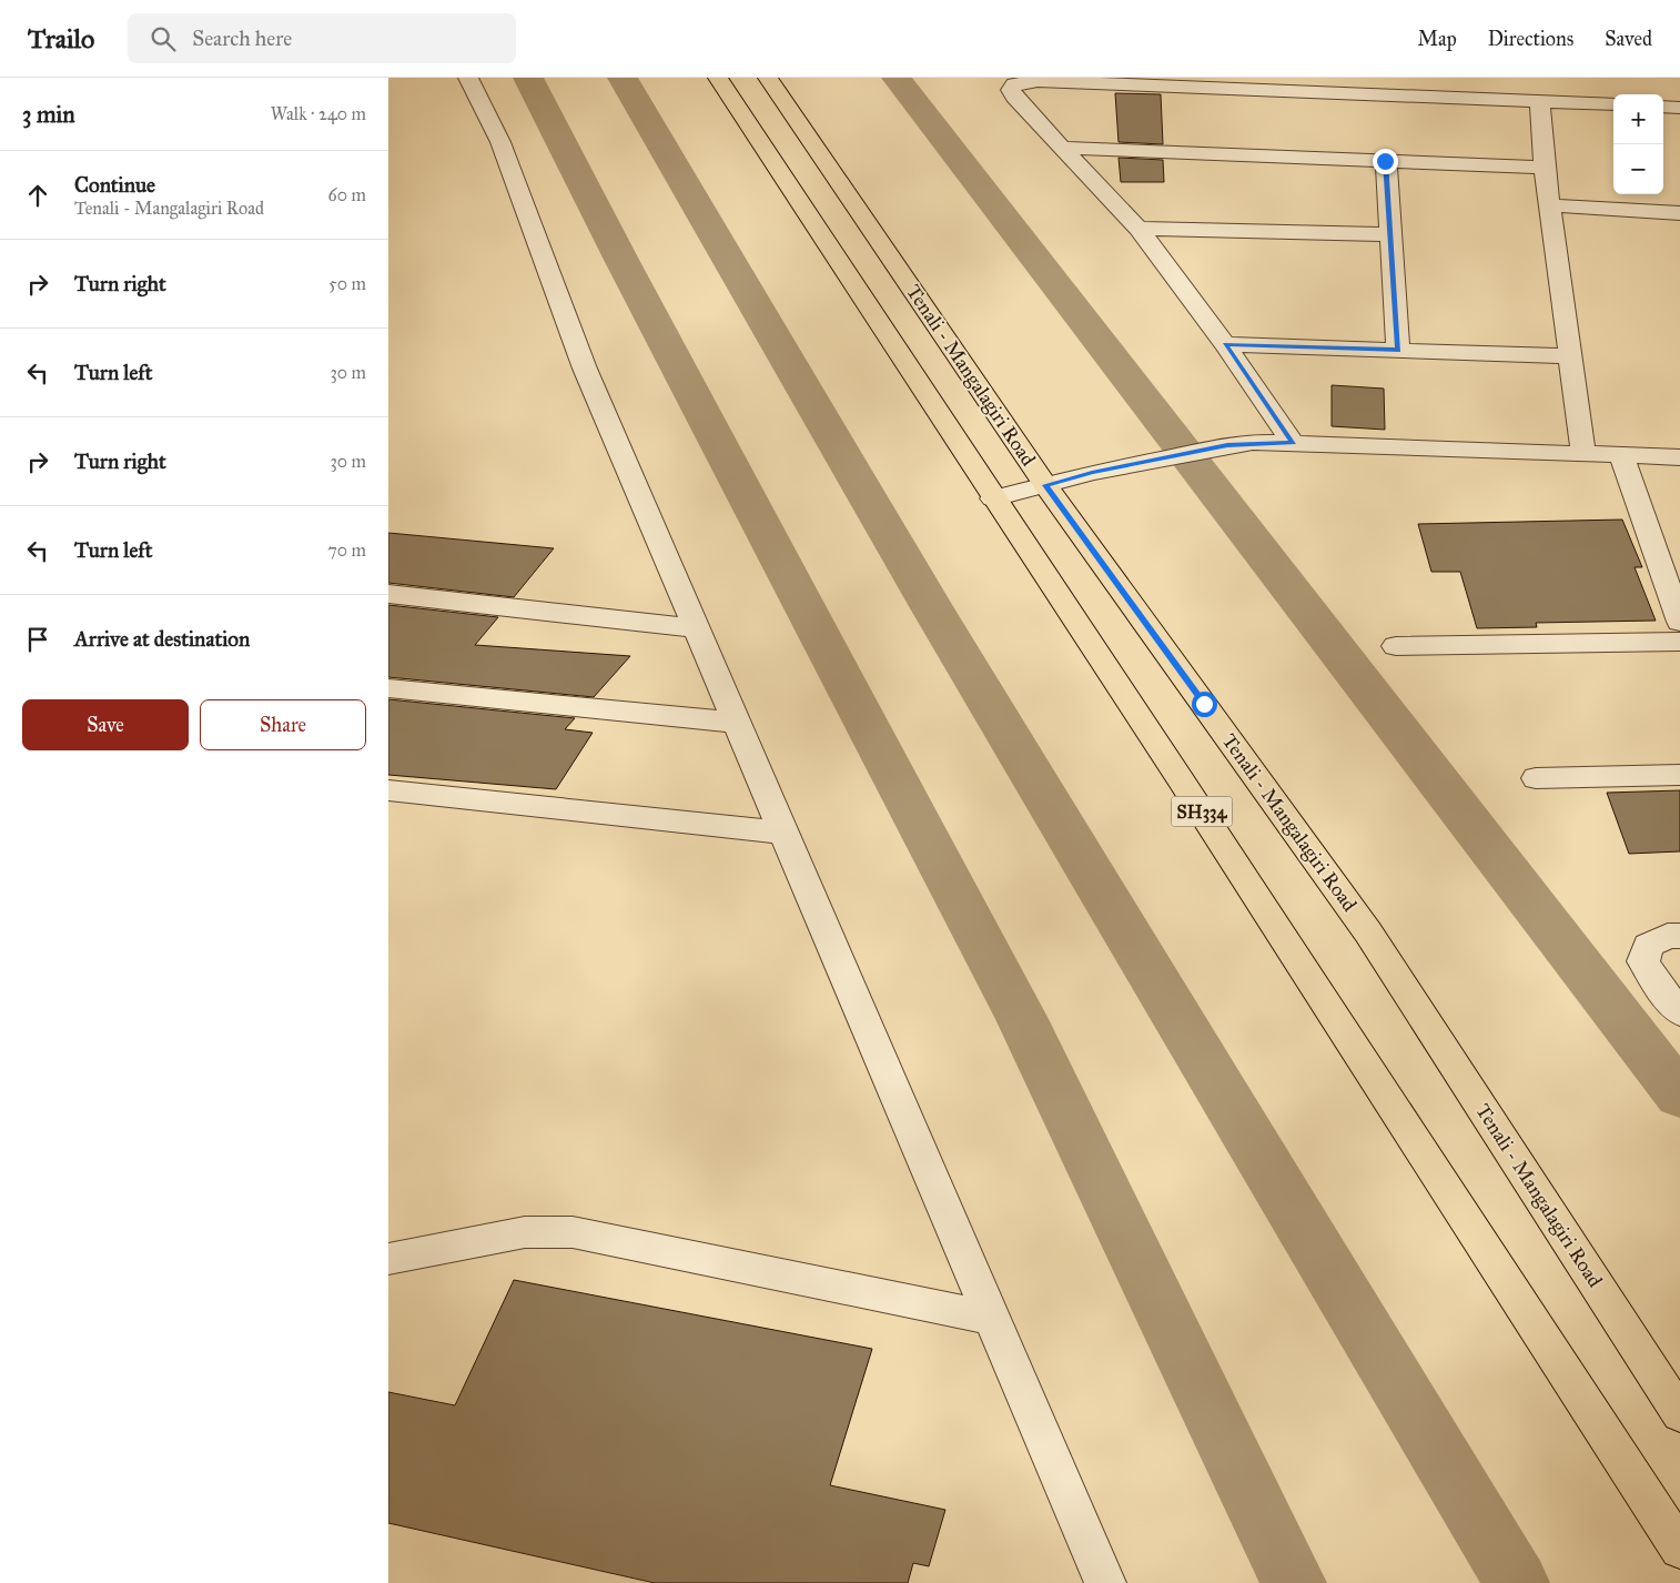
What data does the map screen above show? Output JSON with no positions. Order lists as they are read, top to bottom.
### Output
{
  "streets": {
    "main road": ["Tenali - Mangalagiri Road", "SH334"]
  },
  "page": {
    "header": "Trailo",
    "search": "Search here",
    "nav": ["Map", "Directions", "Saved"],
    "heading": ["3 min", "Walk · 240 m"],
    "map_buttons": ["+", "−"],
    "list": [
      ["Continue", "Tenali - Mangalagiri Road", "60 m"],
      ["Turn right", "50 m"],
      ["Turn left", "30 m"],
      ["Turn right", "30 m"],
      ["Turn left", "70 m"],
      "Arrive at destination"
    ],
    "buttons": ["Save", "Share"]
  }
}
